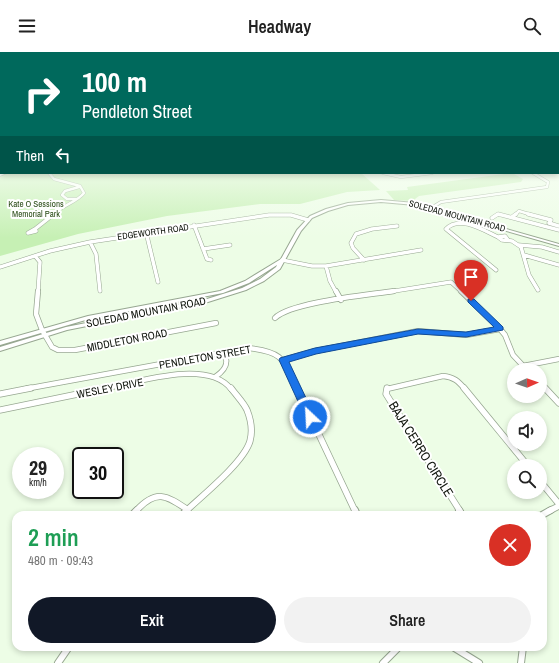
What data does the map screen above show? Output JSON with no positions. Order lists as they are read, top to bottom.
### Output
{
  "streets": {
    "main road": ["SOLEDAD MOUNTAIN ROAD"],
    "street": [
      "EDGEWORTH ROAD",
      "MIDDLETON ROAD",
      "PENDLETON STREET",
      "WESLEY DRIVE",
      "BAJA CERRO CIRCLE"
    ]
  },
  "crossings": [
    ["SOLEDAD MOUNTAIN ROAD", "EDGEWORTH ROAD"],
    ["SOLEDAD MOUNTAIN ROAD", "MIDDLETON ROAD"]
  ],
  "parks": ["Kate O Sessions Memorial Park"],
  "north": "right",
  "page": {
    "header": "Headway",
    "turn": ["100 m", "Pendleton Street"],
    "then": "Then",
    "speed": "29 km/h",
    "limit": "30",
    "heading": ["2 min", "480 m · 09:43"],
    "buttons": ["Exit", "Share"]
  }
}
